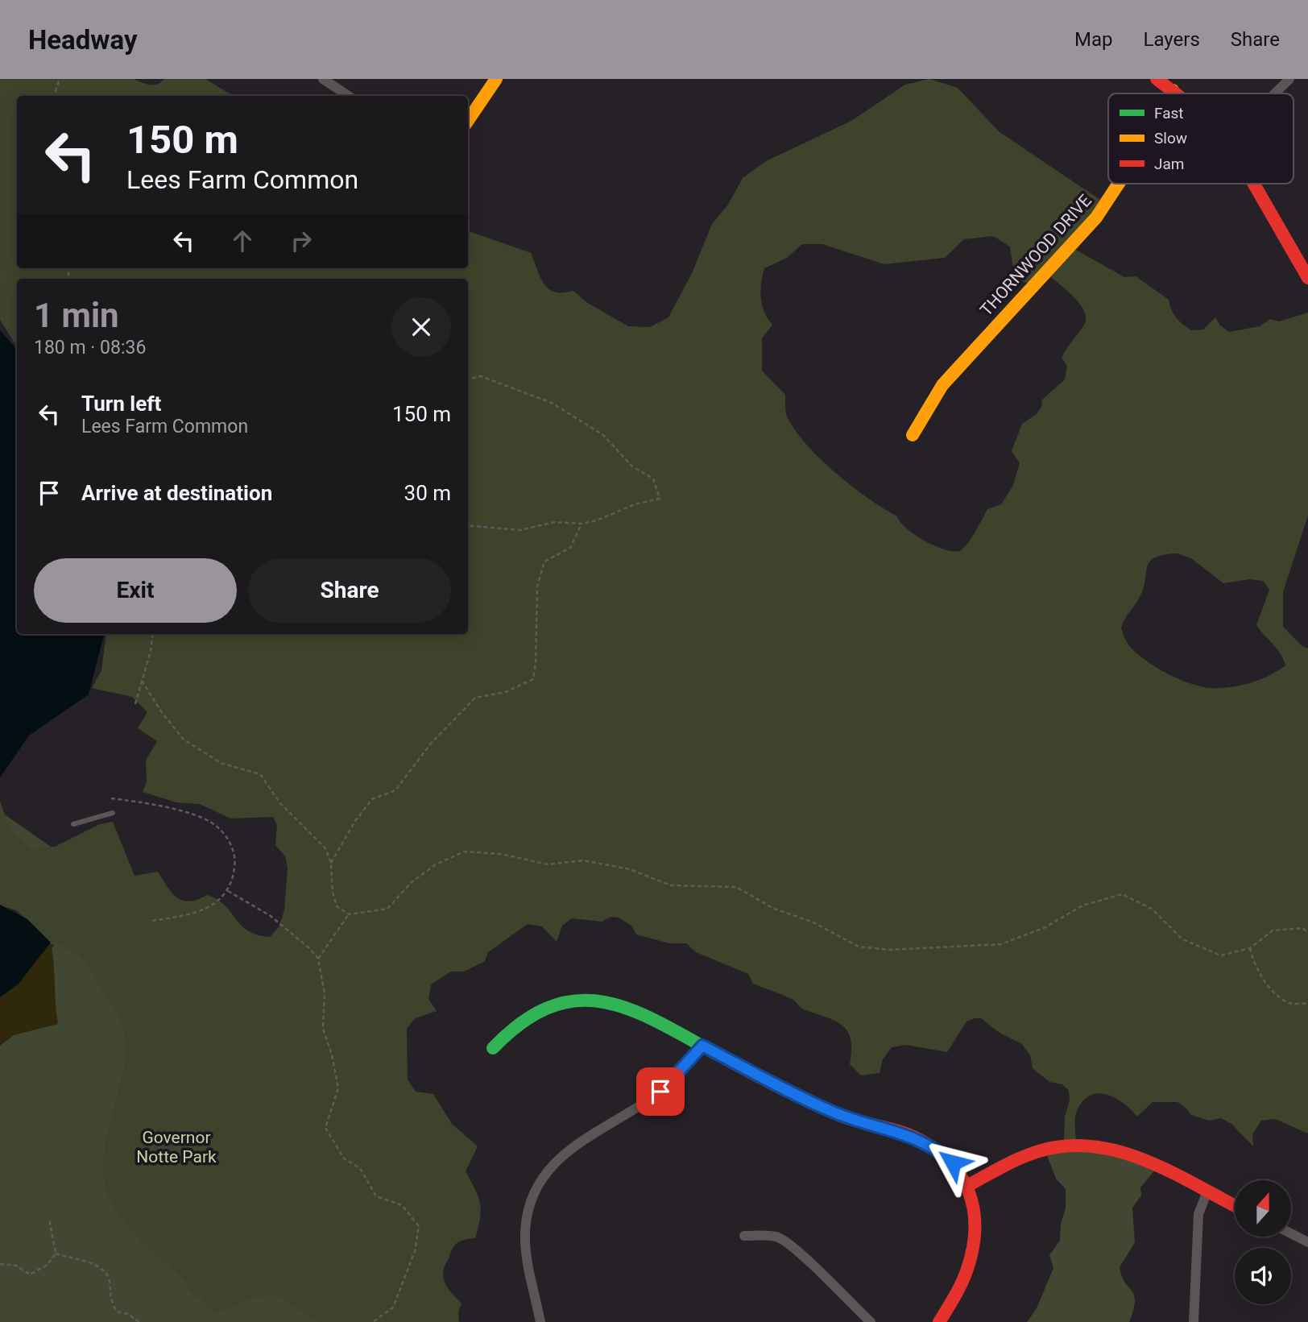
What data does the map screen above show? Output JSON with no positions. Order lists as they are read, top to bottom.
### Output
{
  "streets": {
    "street": ["THORNWOOD DRIVE"]
  },
  "parks": ["Governor Notte Park"],
  "legend": ["Fast", "Slow", "Jam"],
  "north": "top",
  "page": {
    "header": "Headway",
    "nav": ["Map", "Layers", "Share"],
    "turn": ["150 m", "Lees Farm Common"],
    "heading": ["1 min", "180 m · 08:36"],
    "list": [
      {
        "name": "Turn left",
        "note": "Lees Farm Common",
        "value": "150 m"
      },
      {
        "name": "Arrive at destination",
        "value": "30 m"
      }
    ],
    "buttons": ["Exit", "Share"]
  }
}
